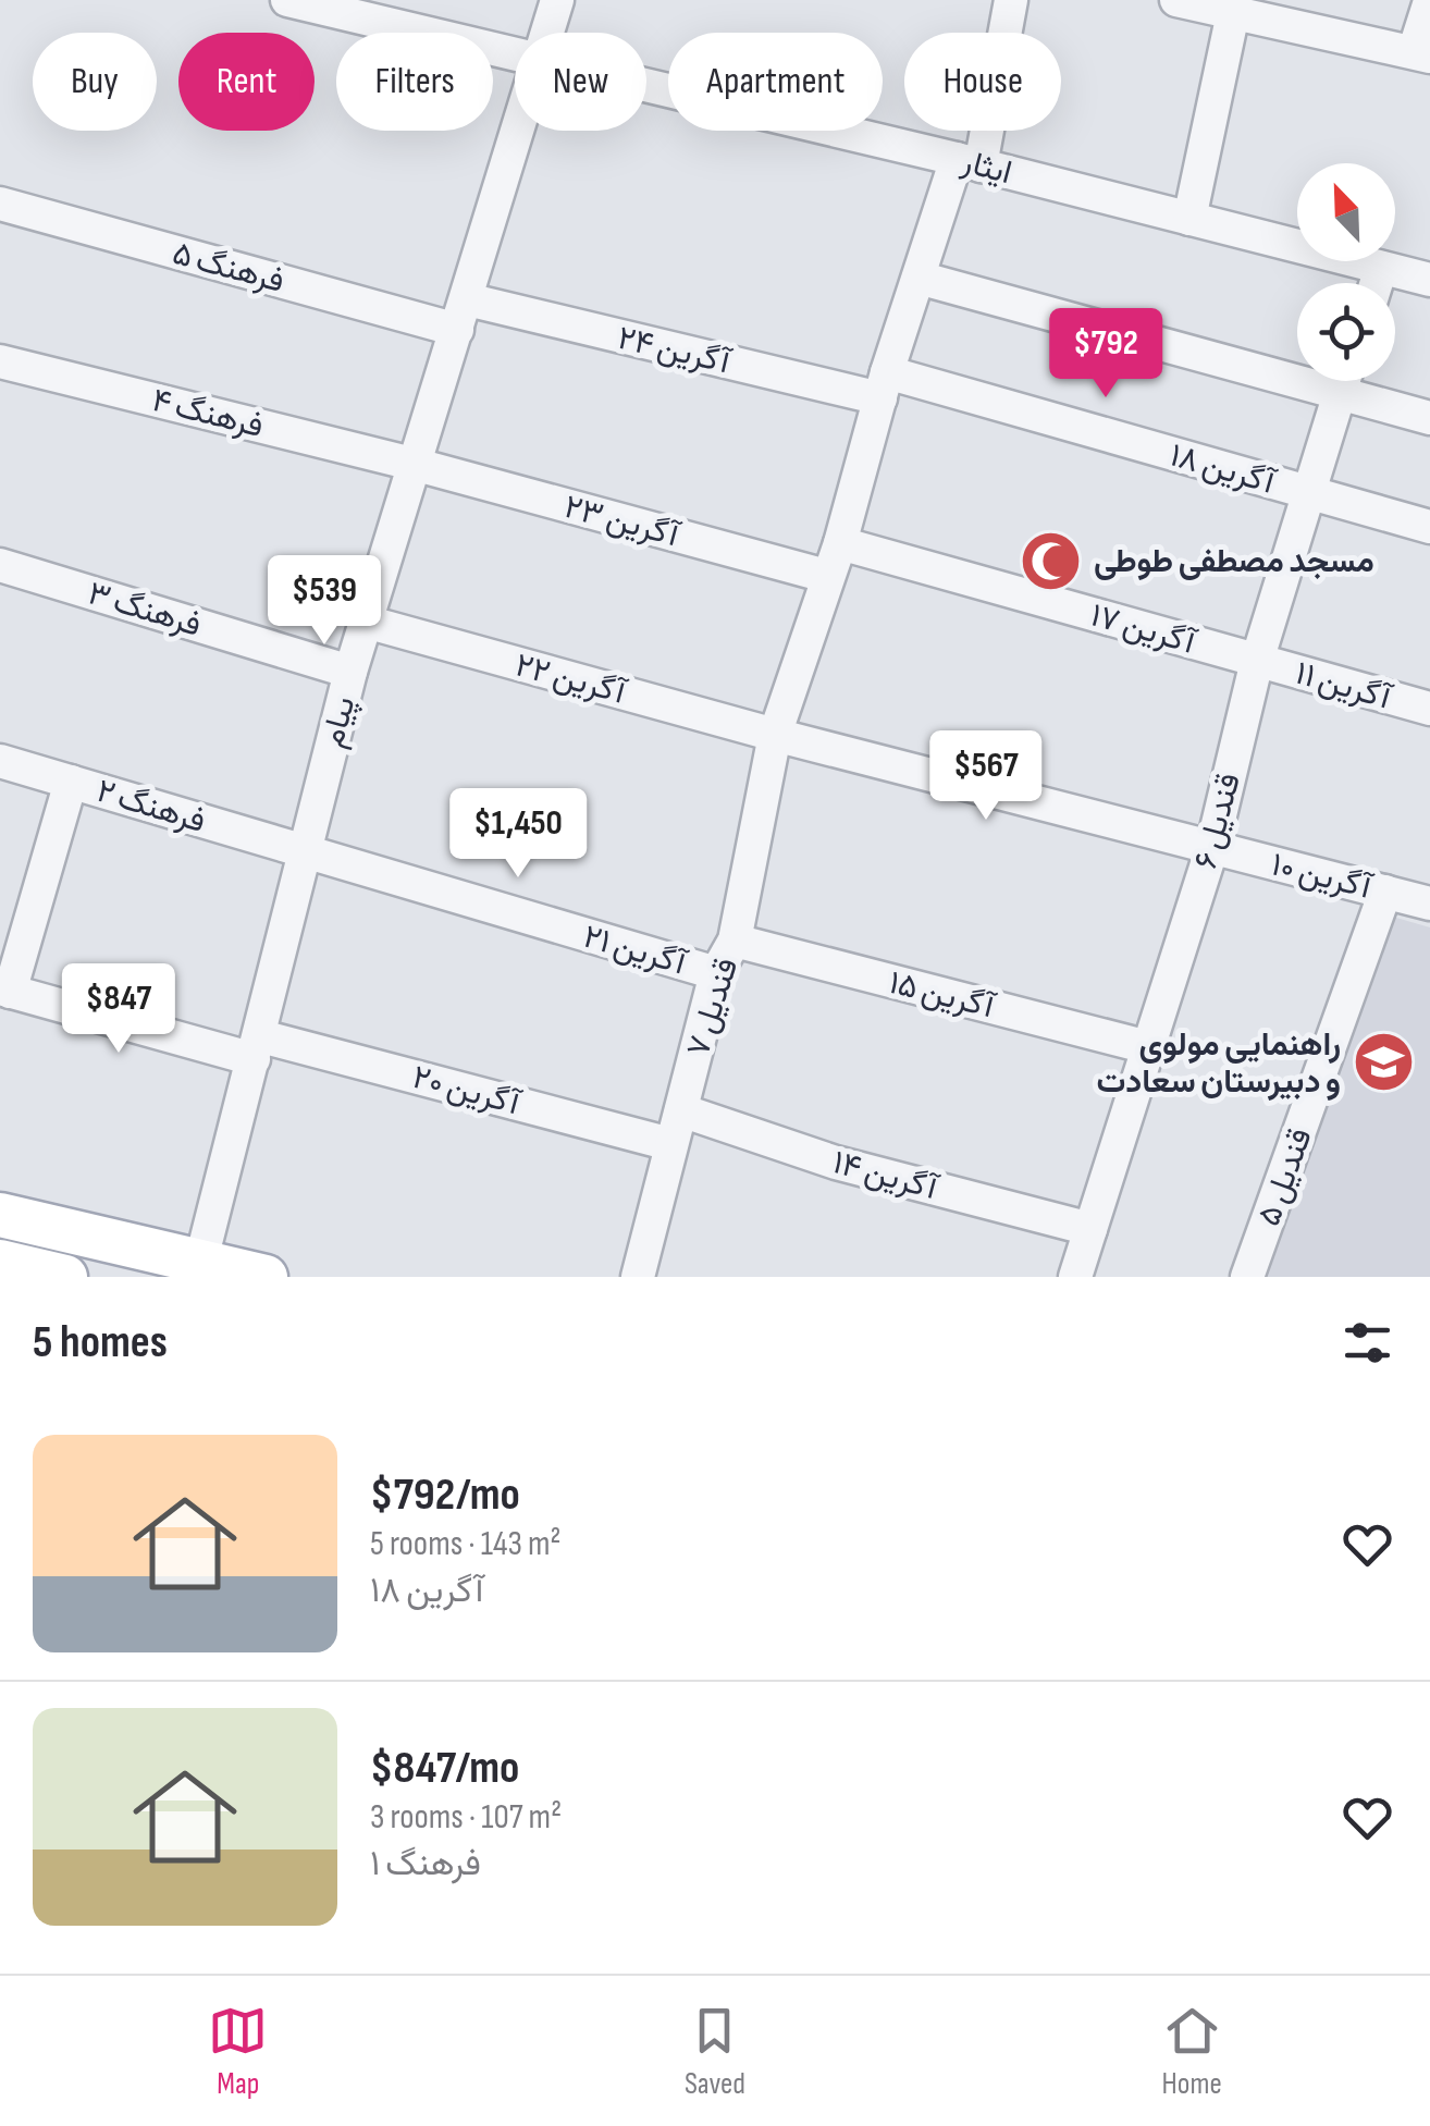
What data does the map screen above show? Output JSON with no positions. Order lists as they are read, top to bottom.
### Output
{
  "streets": {
    "street": [
      "ایثار",
      "فرهنگ ۵",
      "آگرین ۲۴",
      "فرهنگ ۴",
      "آگرین ۱۸",
      "آگرین ۲۳",
      "فرهنگ ۳",
      "آگرین ۱۷",
      "آگرین ۲۲",
      "آگرین ۱۱",
      "پیام",
      "فرهنگ ۲",
      "قندیل ۶",
      "آگرین ۱۰",
      "آگرین ۲۱",
      "آگرین ۱۵",
      "۷ قندیل",
      "آگرین ۲۰",
      "آگرین ۱۴",
      "قندیل ۵"
    ]
  },
  "crossings": [
    ["ایثار", "۷ قندیل"],
    ["فرهنگ ۵", "آگرین ۲۴"],
    ["فرهنگ ۵", "پیام"],
    ["آگرین ۲۴", "آگرین ۱۸"],
    ["آگرین ۲۴", "پیام"],
    ["آگرین ۲۴", "۷ قندیل"],
    ["فرهنگ ۴", "آگرین ۲۳"],
    ["فرهنگ ۴", "پیام"],
    ["آگرین ۱۸", "قندیل ۶"],
    ["آگرین ۱۸", "۷ قندیل"],
    ["آگرین ۲۳", "پیام"],
    ["آگرین ۲۳", "۷ قندیل"],
    ["فرهنگ ۳", "پیام"],
    ["آگرین ۱۷", "آگرین ۱۱"],
    ["آگرین ۱۷", "قندیل ۶"],
    ["آگرین ۱۷", "۷ قندیل"],
    ["آگرین ۲۲", "پیام"],
    ["آگرین ۲۲", "قندیل ۶"],
    ["آگرین ۲۲", "آگرین ۱۰"],
    ["آگرین ۲۲", "۷ قندیل"],
    ["آگرین ۱۱", "قندیل ۶"],
    ["پیام", "فرهنگ ۲"],
    ["پیام", "آگرین ۲۱"],
    ["پیام", "آگرین ۲۰"],
    ["فرهنگ ۲", "آگرین ۲۱"],
    ["قندیل ۶", "آگرین ۱۰"],
    ["قندیل ۶", "آگرین ۱۵"],
    ["قندیل ۶", "آگرین ۱۴"],
    ["آگرین ۱۰", "قندیل ۵"],
    ["آگرین ۲۱", "۷ قندیل"],
    ["آگرین ۱۵", "۷ قندیل"],
    ["۷ قندیل", "آگرین ۲۰"],
    ["۷ قندیل", "آگرین ۱۴"]
  ],
  "places": {
    "mosque": ["مسجد مصطفی طوطی"],
    "school or university": ["راهنمایی مولوی و دبیرستان سعادت"]
  },
  "north": "top left",
  "page": {
    "chip": [
      "Buy",
      "Rent",
      "Filters",
      "New",
      "Apartment",
      "House"
    ],
    "price": [
      "$792",
      "$539",
      "$567",
      "$1,450",
      "$847"
    ],
    "heading": "5 homes",
    "list": [
      {
        "name": "$792/mo",
        "note": "5 rooms · 143 m² · آگرین ۱۸"
      },
      {
        "name": "$847/mo",
        "note": "3 rooms · 107 m² · فرهنگ ۱"
      }
    ],
    "tabs": ["Map", "Saved", "Home"]
  }
}
